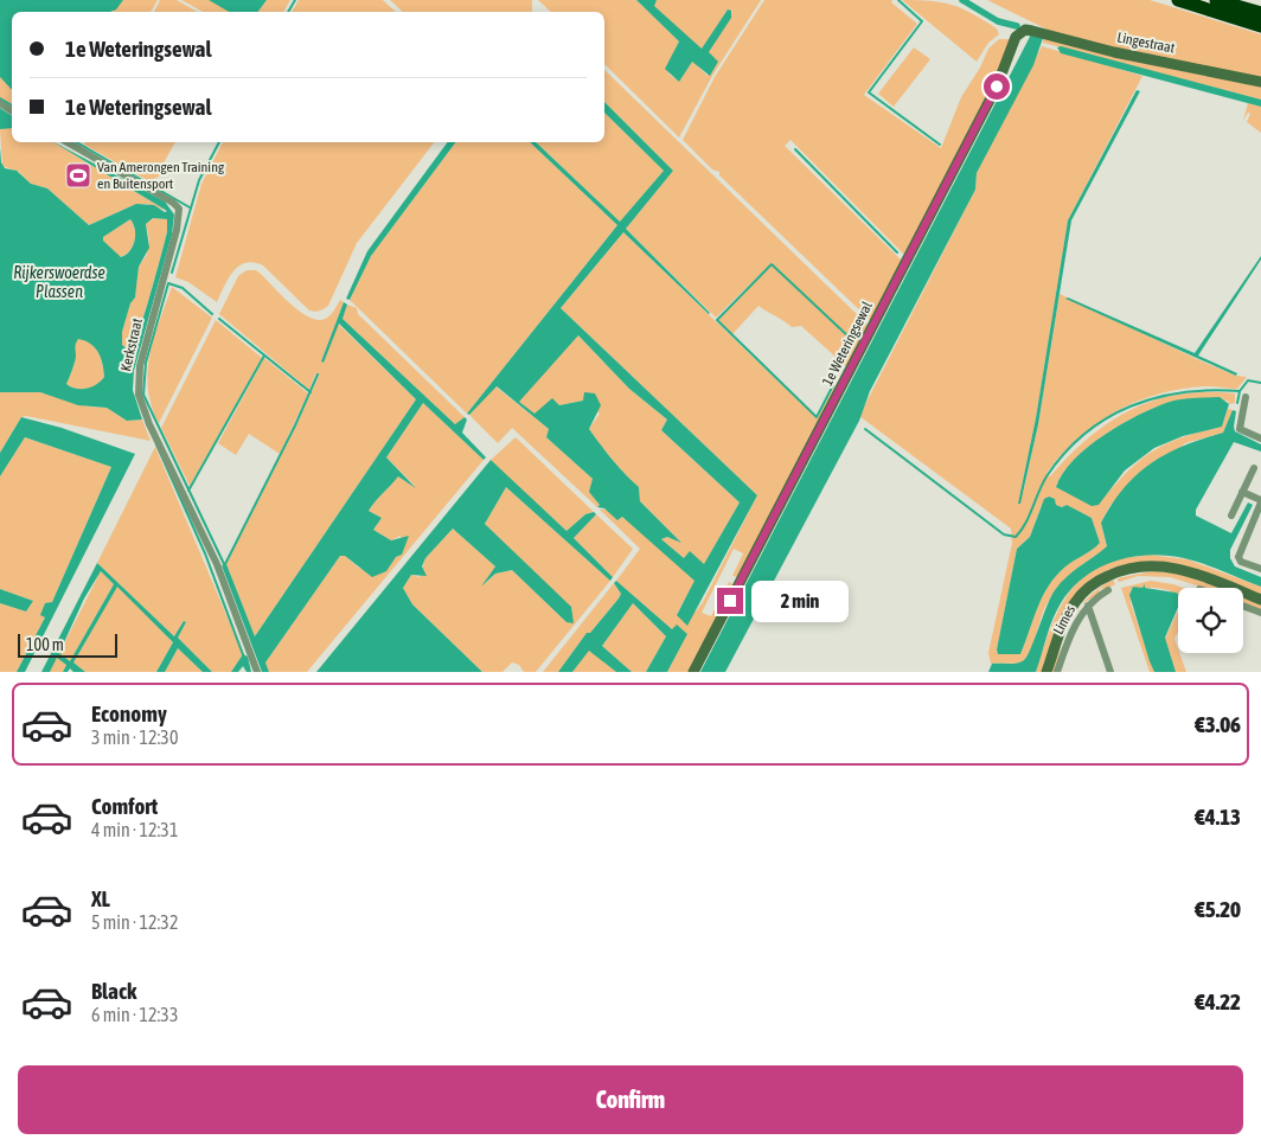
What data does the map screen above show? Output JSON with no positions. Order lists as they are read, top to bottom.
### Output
{
  "streets": {
    "street": [
      "Lingestraat",
      "1e Weteringsewal",
      "Kerkstraat",
      "Limes"
    ]
  },
  "crossings": [
    ["Lingestraat", "1e Weteringsewal"]
  ],
  "water": ["Rijkerswoerdse Plassen"],
  "places": {
    "sports": ["Van Amerongen Training en Buitensport"]
  },
  "scale_bar": "100 m",
  "page": {
    "banner": ["1e Weteringsewal", "1e Weteringsewal"],
    "bubble": "2 min",
    "scale": "100 m",
    "list": [
      {
        "name": "Economy",
        "note": "3 min · 12:30",
        "value": "€3.06"
      },
      {
        "name": "Comfort",
        "note": "4 min · 12:31",
        "value": "€4.13"
      },
      {
        "name": "XL",
        "note": "5 min · 12:32",
        "value": "€5.20"
      },
      {
        "name": "Black",
        "note": "6 min · 12:33",
        "value": "€4.22"
      }
    ],
    "buttons": "Confirm"
  }
}
